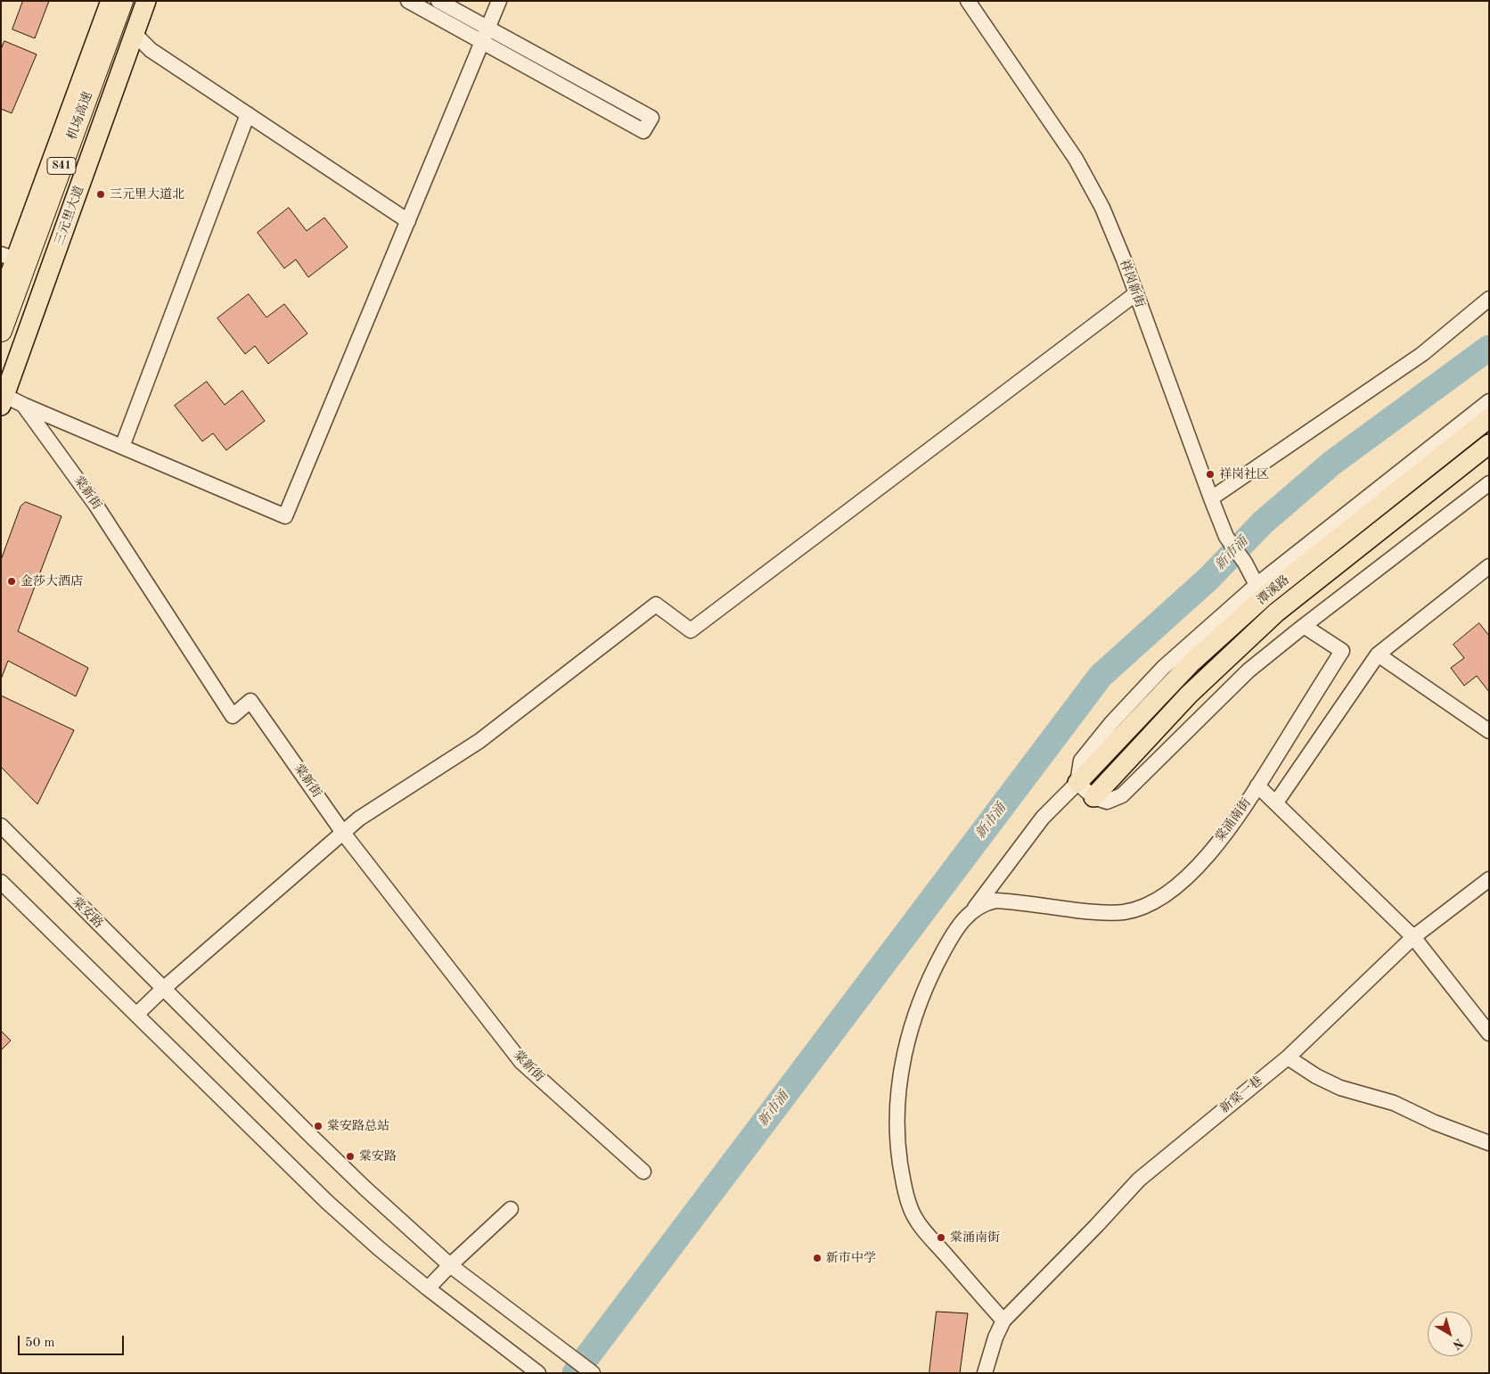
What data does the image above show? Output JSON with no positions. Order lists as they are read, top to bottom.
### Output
{
  "streets": {
    "highway": ["机场高速", "S41"],
    "main road": ["三元里大道", "潭溪路"],
    "street": [
      "祥岗新街",
      "棠新街",
      "棠涌南街",
      "棠安路",
      "新棠一巷"
    ]
  },
  "crossings": [
    ["三元里大道", "棠新街"],
    ["棠涌南街", "新棠一巷"]
  ],
  "water": ["新市涌"],
  "places": [
    "三元里大道北",
    "祥岗社区",
    "金莎大酒店",
    "棠安路总站",
    "棠安路",
    "棠涌南街",
    "新市中学"
  ],
  "scale_bar": "50 m",
  "north": "bottom right"
}
